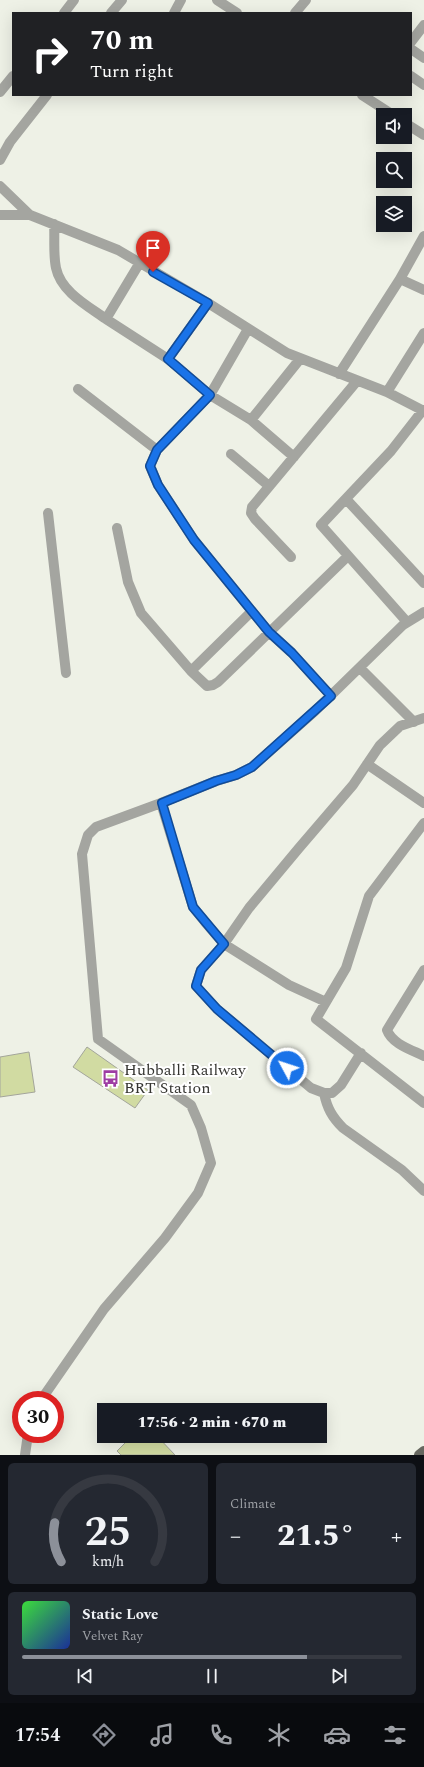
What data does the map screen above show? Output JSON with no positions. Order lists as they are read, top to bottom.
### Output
{
  "places": {
    "bus stop": ["Hubballi Railway BRT Station"]
  },
  "page": {
    "turn": ["70 m", "Turn right"],
    "limit": "30",
    "trip": "17:56 · 2 min · 670 m",
    "tile": "Climate",
    "heat": ["−", "21.5°", "+"],
    "song": ["Static Love", "Velvet Ray"],
    "tabs": "17:54",
    "gauge": ["25", "km/h"]
  }
}
